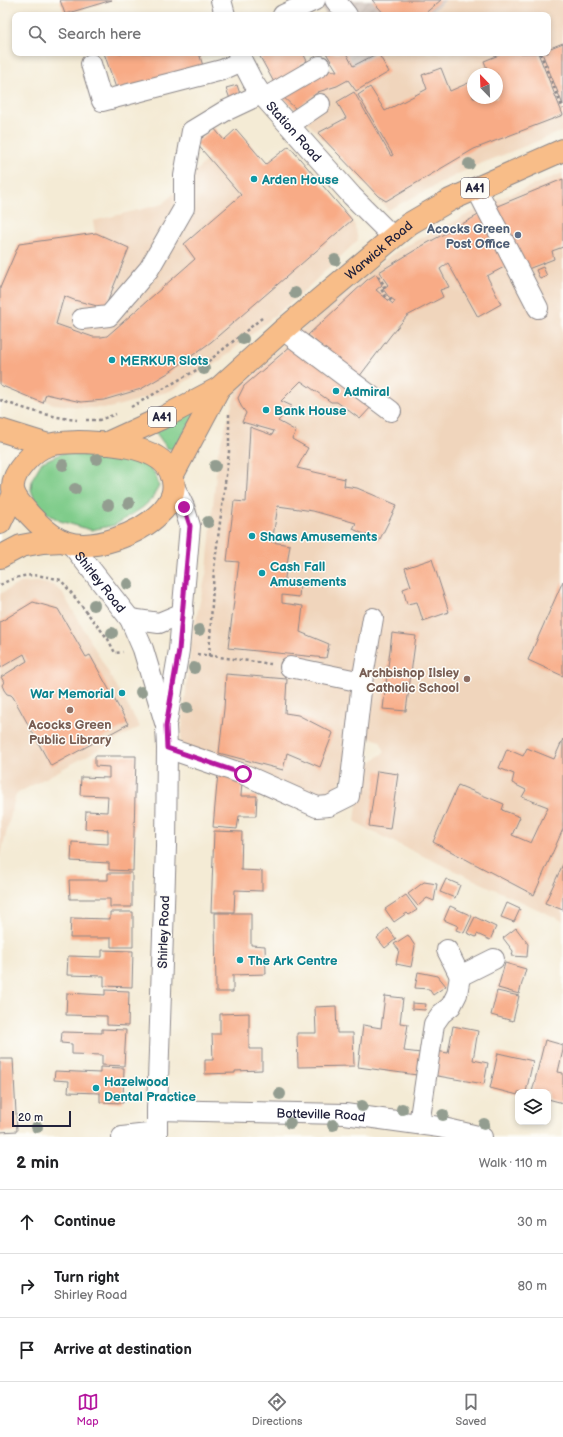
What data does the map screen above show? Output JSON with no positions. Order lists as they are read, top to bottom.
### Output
{
  "streets": {
    "main road": ["A41", "Warwick Road"],
    "street": ["Station Road", "Shirley Road", "Botteville Road"]
  },
  "crossings": [
    ["Station Road", "Warwick Road"],
    ["Warwick Road", "Shirley Road"],
    ["Shirley Road", "Botteville Road"]
  ],
  "places": [
    "Arden House",
    "Acocks Green Post Office",
    "MERKUR Slots",
    "Admiral",
    "Bank House",
    "Shaws Amusements",
    "Cash Fall Amusements",
    "Archbishop Ilsley Catholic School",
    "War Memorial",
    "Acocks Green Public Library",
    "The Ark Centre",
    "Hazelwood Dental Practice"
  ],
  "scale_bar": "20 m",
  "north": "top left",
  "page": {
    "search": "Search here",
    "scale": "20 m",
    "heading": ["2 min", "Walk · 110 m"],
    "list": [
      ["Continue", "30 m"],
      ["Turn right", "Shirley Road", "80 m"],
      "Arrive at destination"
    ],
    "nav": ["Map", "Directions", "Saved"]
  }
}
